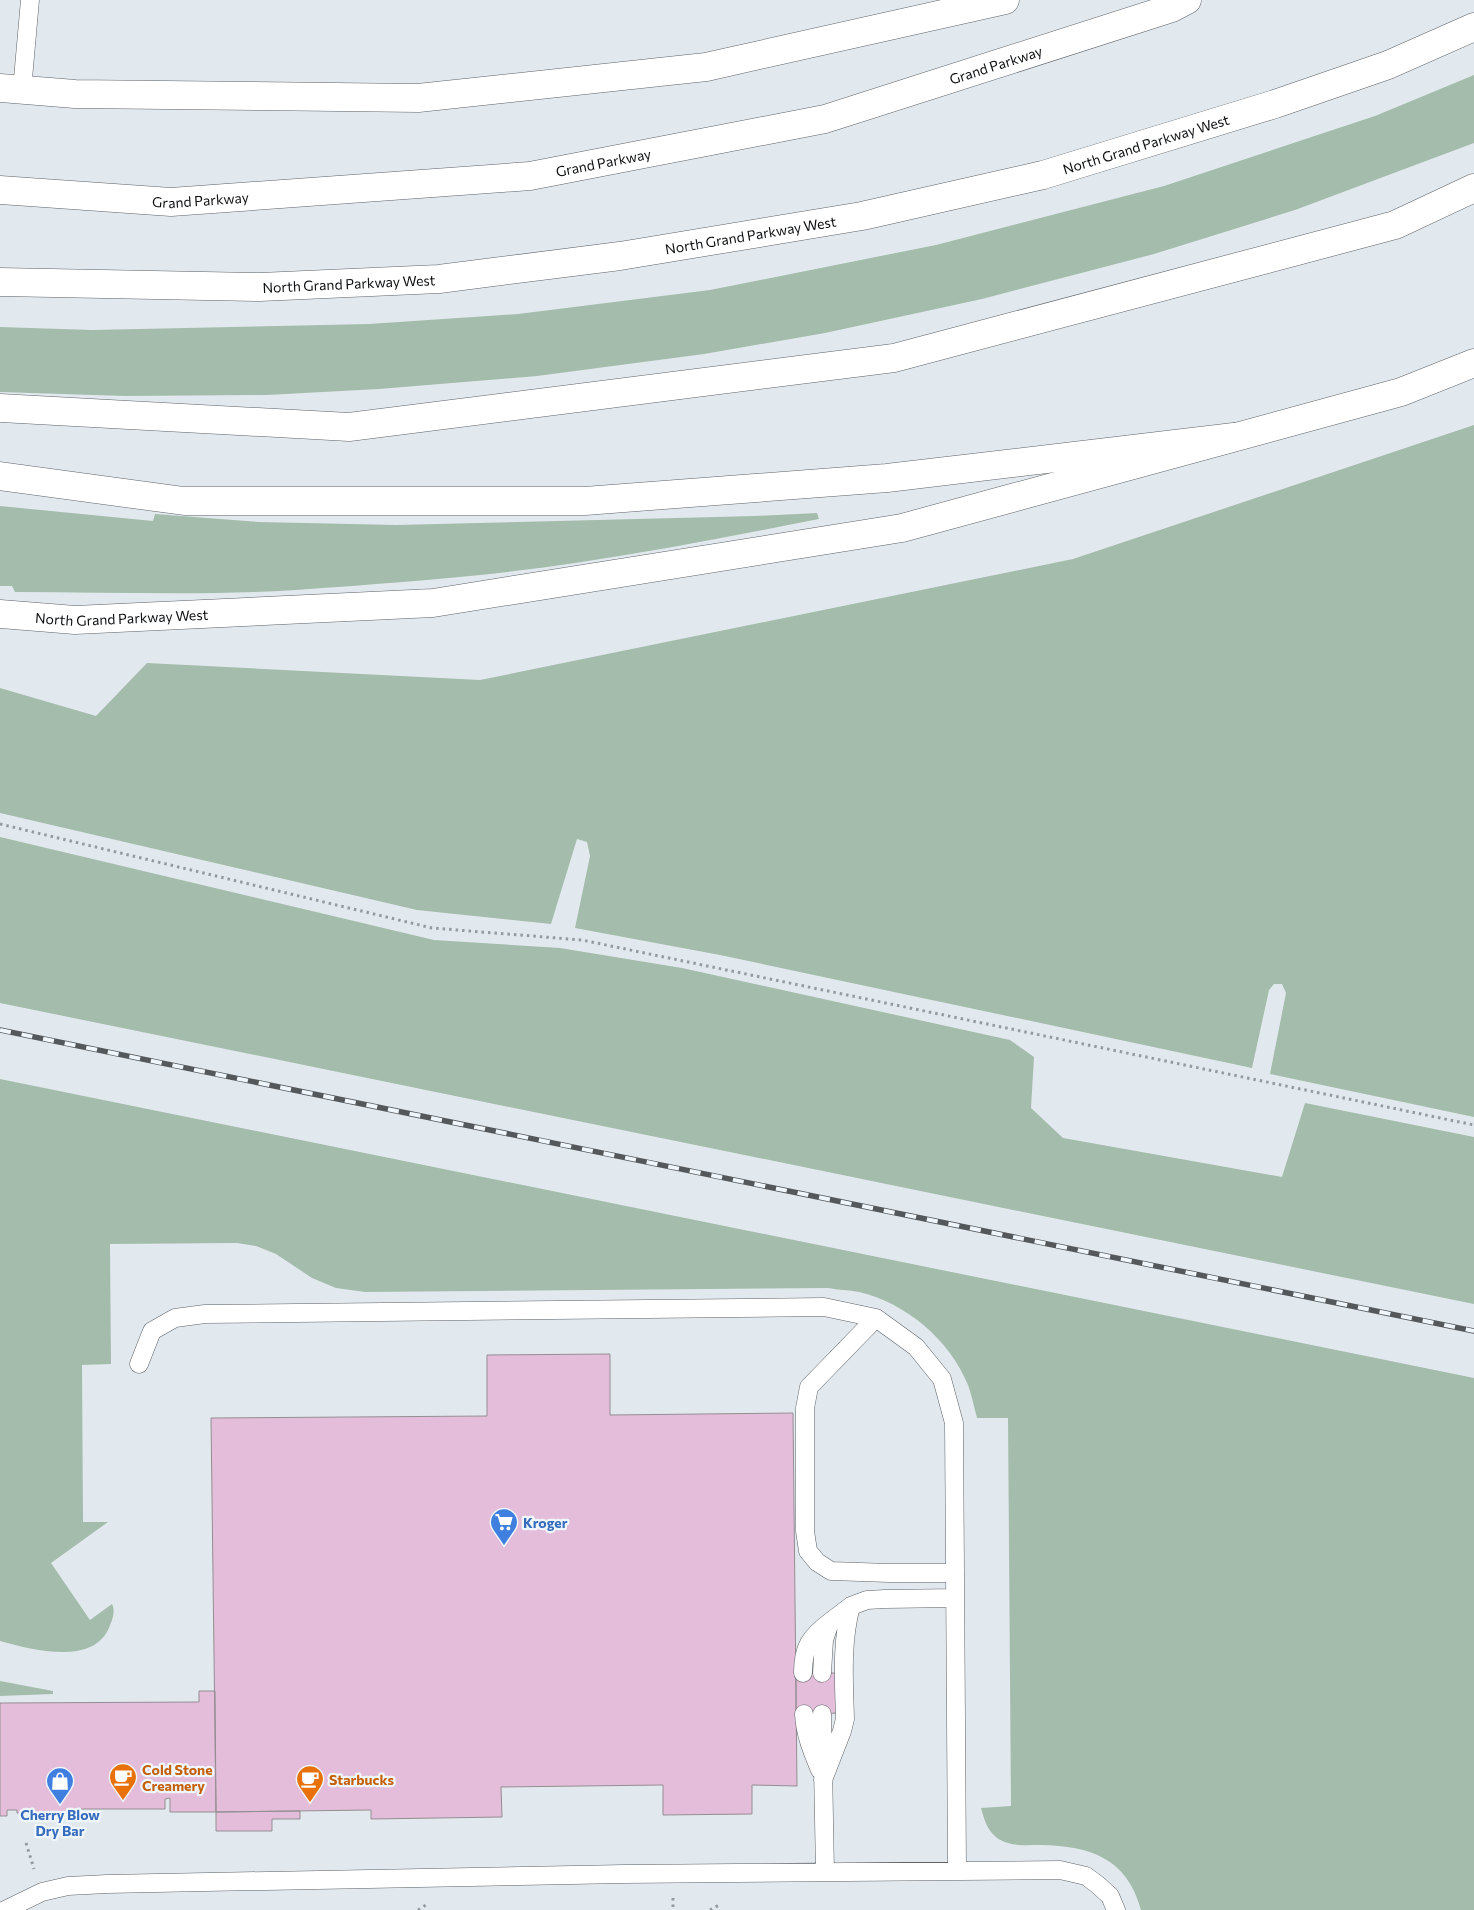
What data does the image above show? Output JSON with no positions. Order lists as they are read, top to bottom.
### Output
{
  "streets": {
    "main road": ["Grand Parkway", "North Grand Parkway West"]
  },
  "places": {
    "supermarket": ["Kroger"],
    "cafe": ["Cold Stone Creamery", "Starbucks"],
    "shop": ["Cherry Blow Dry Bar"]
  }
}
